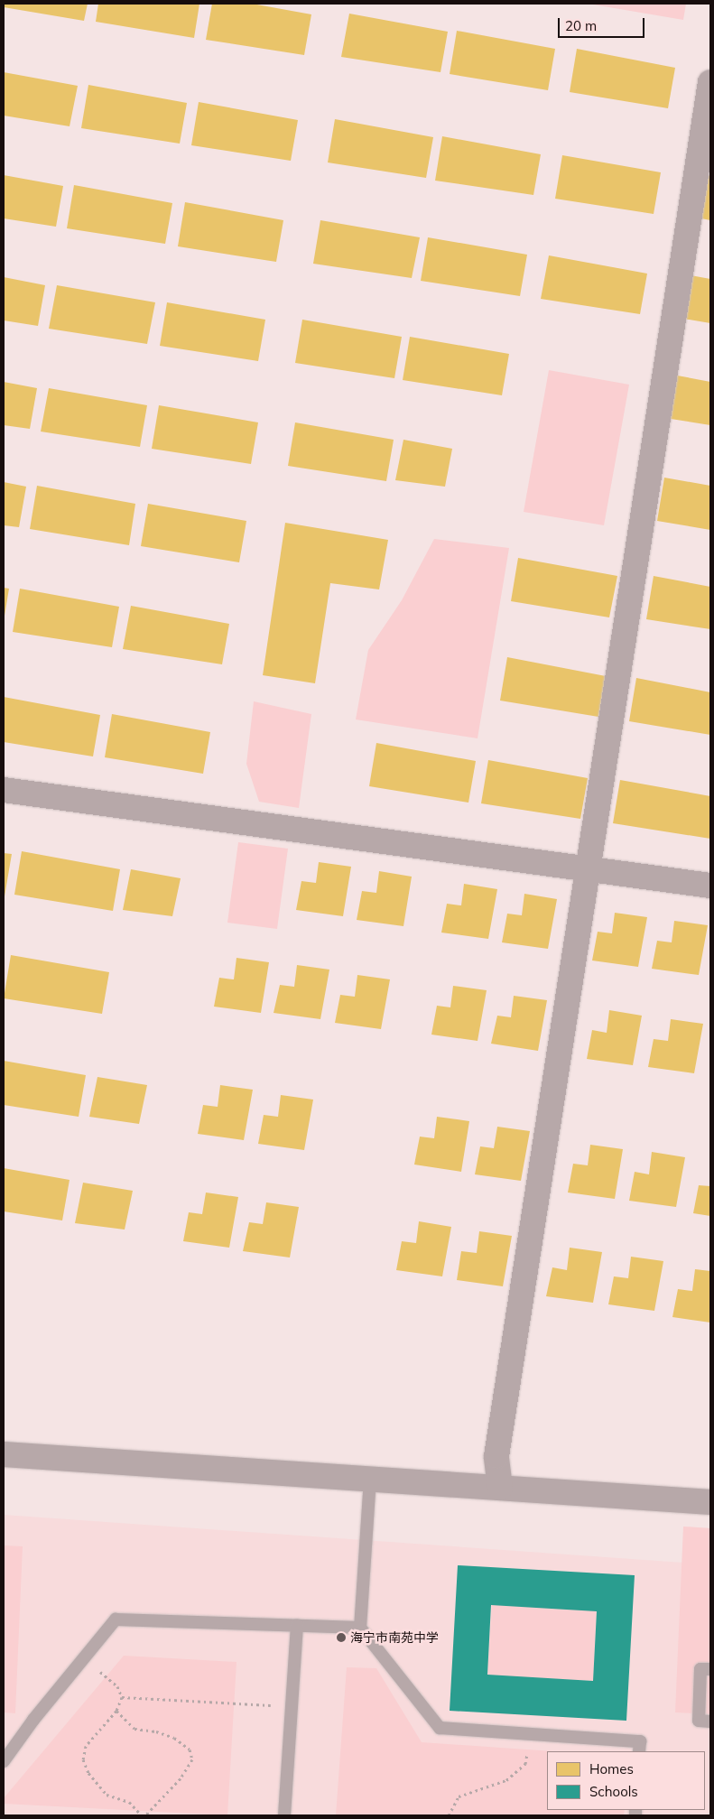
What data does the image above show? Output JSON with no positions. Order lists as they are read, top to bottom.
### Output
{
  "places": ["海宁市南苑中学"],
  "legend": ["Homes", "Schools"],
  "scale_bar": "20 m"
}
